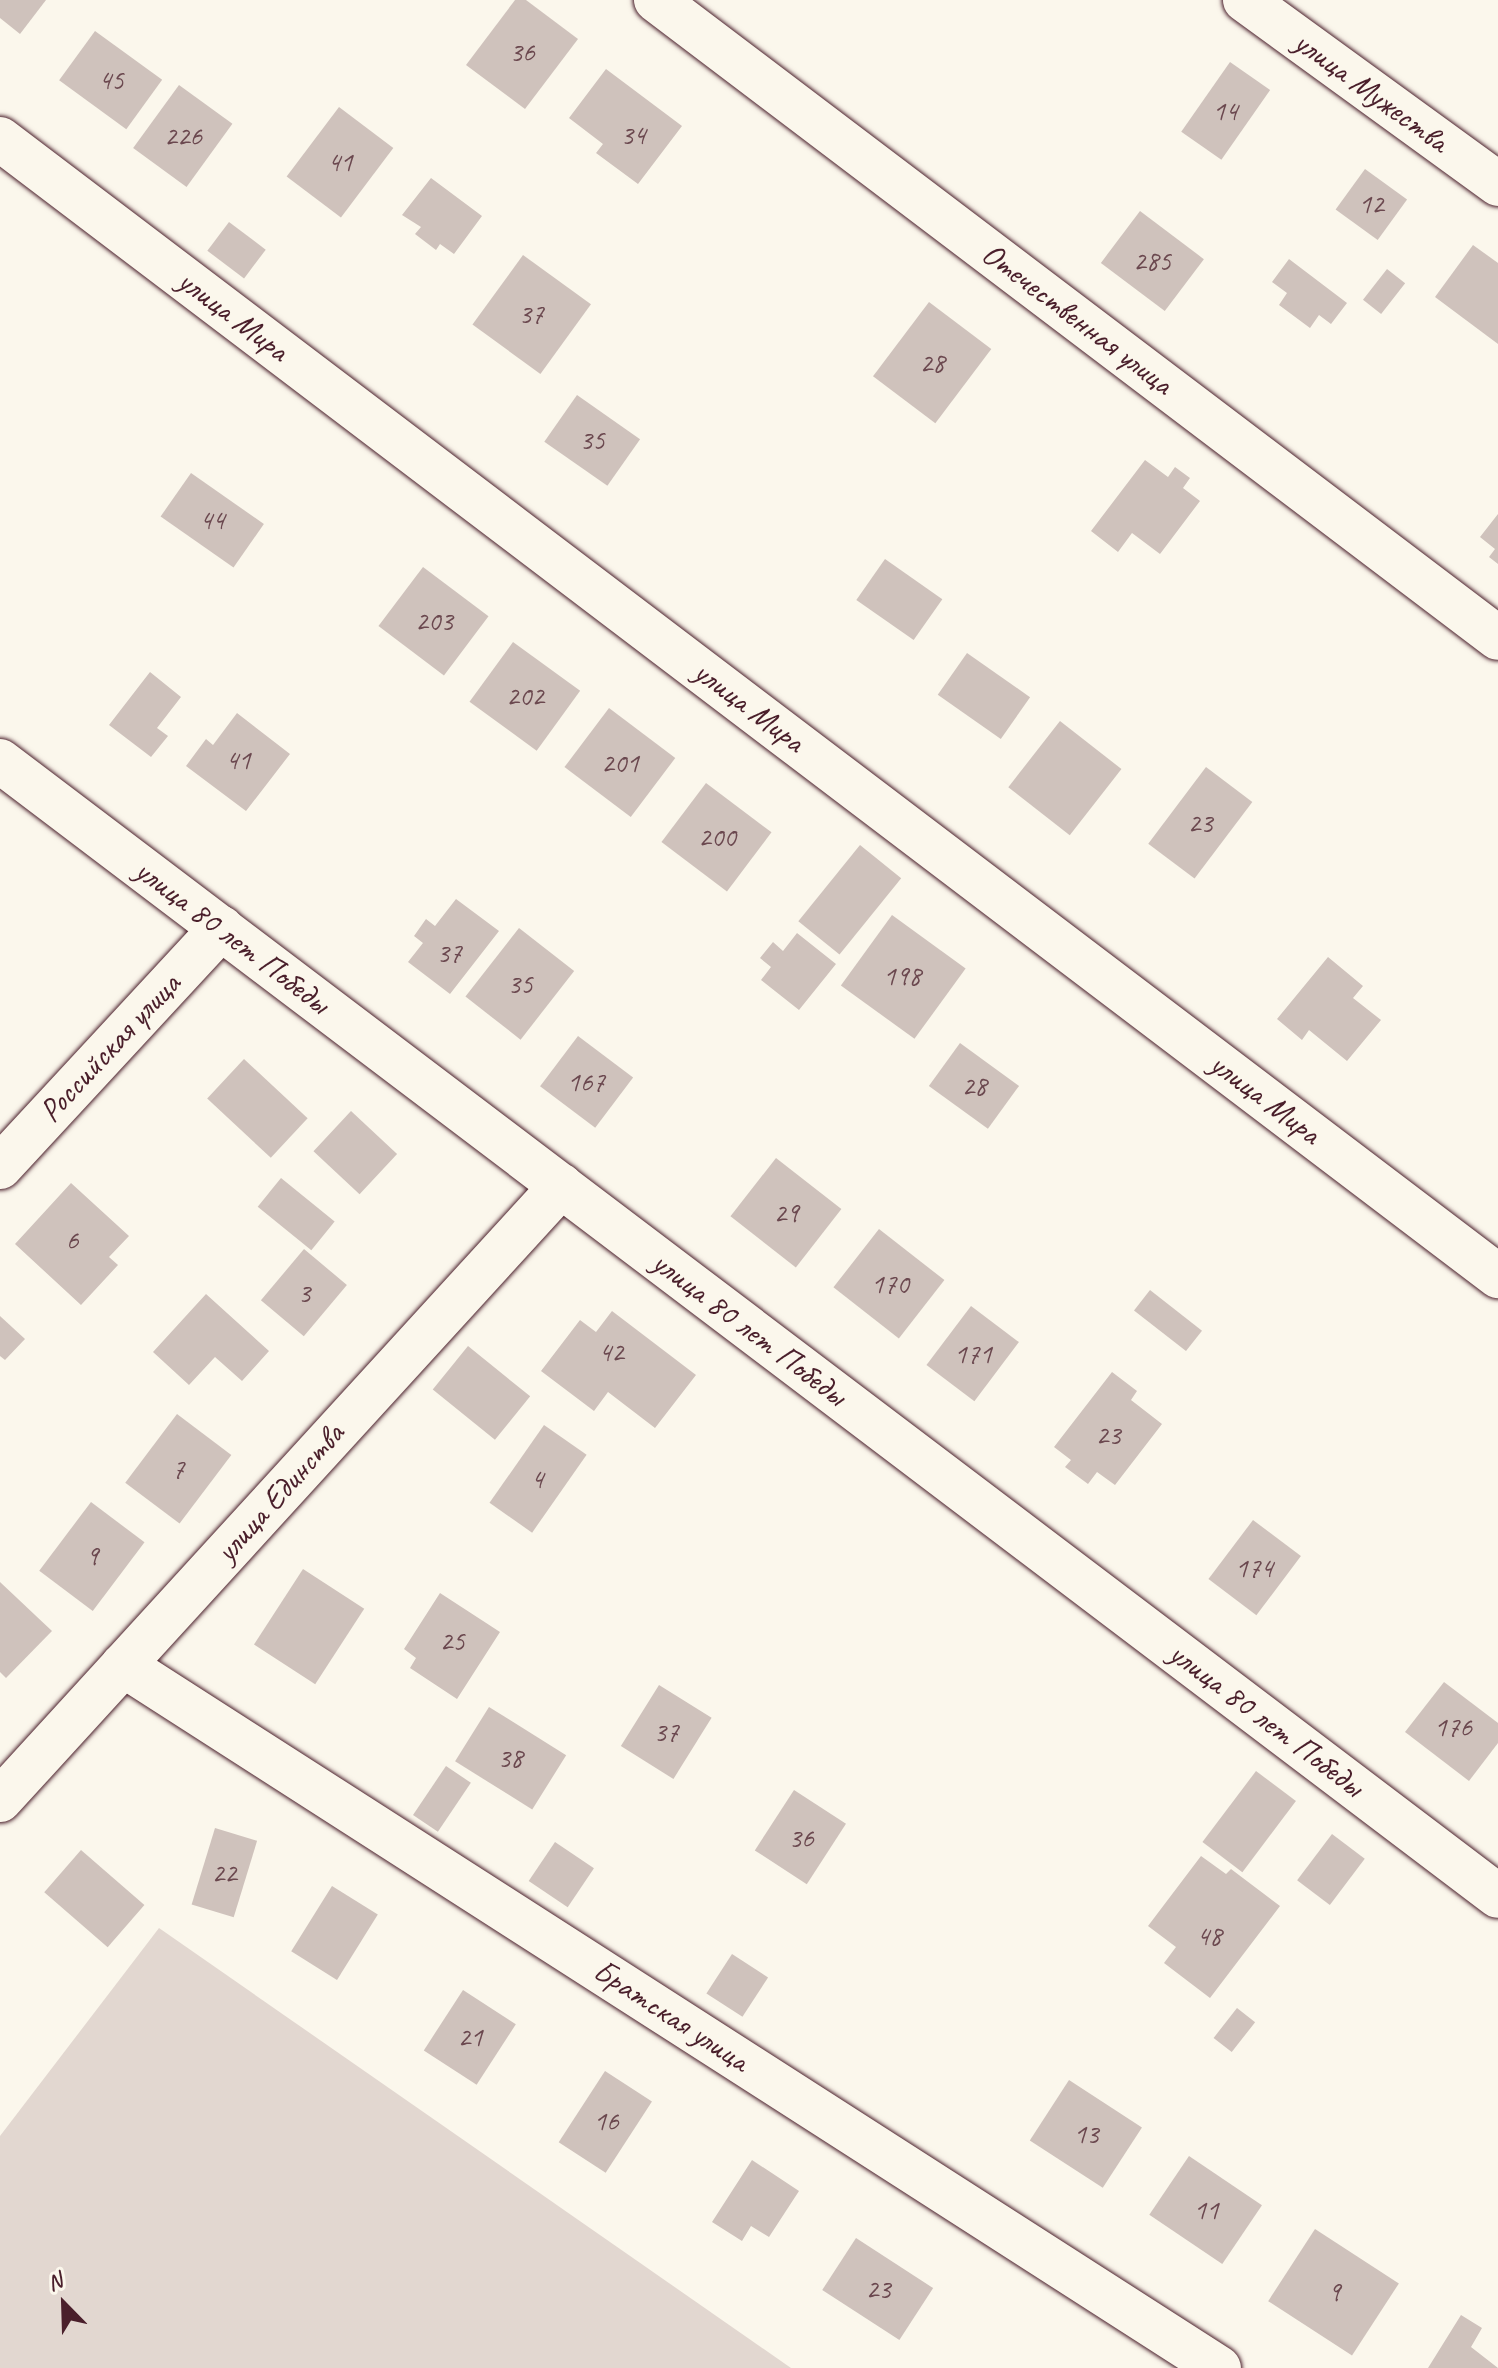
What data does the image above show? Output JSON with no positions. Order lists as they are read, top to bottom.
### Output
{
  "streets": {
    "street": [
      "улица Мужества",
      "улица Мира",
      "Отечественная улица",
      "улица 80 лет Победы",
      "Российская улица",
      "улица Единства",
      "Братская улица"
    ]
  },
  "crossings": [
    ["улица 80 лет Победы", "Российская улица"],
    ["улица 80 лет Победы", "улица Единства"],
    ["улица Единства", "Братская улица"]
  ],
  "house_numbers": [
    "36",
    "45",
    "14",
    "34",
    "226",
    "41",
    "12",
    "285",
    "37",
    "28",
    "35",
    "44",
    "203",
    "202",
    "41",
    "201",
    "23",
    "200",
    "37",
    "198",
    "35",
    "167",
    "28",
    "29",
    "6",
    "170",
    "3",
    "42",
    "171",
    "23",
    "7",
    "4",
    "9",
    "174",
    "25",
    "176",
    "37",
    "38",
    "36",
    "22",
    "48",
    "21",
    "16",
    "13",
    "11",
    "23",
    "9"
  ],
  "north": "top left"
}
